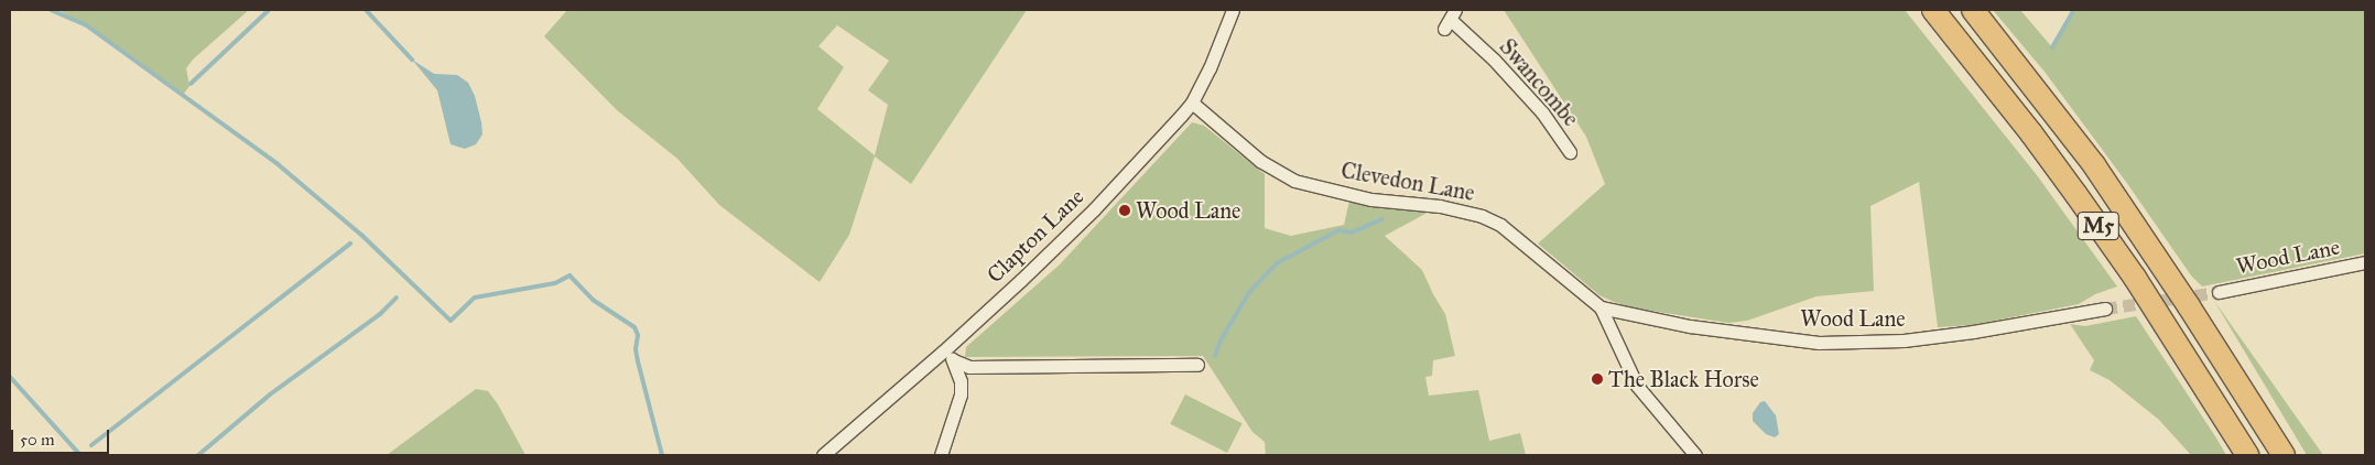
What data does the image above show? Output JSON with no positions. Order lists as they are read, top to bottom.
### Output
{
  "streets": {
    "highway": ["M5"],
    "street": [
      "Swancombe",
      "Clevedon Lane",
      "Clapton Lane",
      "Wood Lane"
    ]
  },
  "crossings": [
    ["Clevedon Lane", "Clapton Lane"],
    ["Clevedon Lane", "Wood Lane"]
  ],
  "places": ["Wood Lane", "The Black Horse"],
  "scale_bar": "50 m"
}
